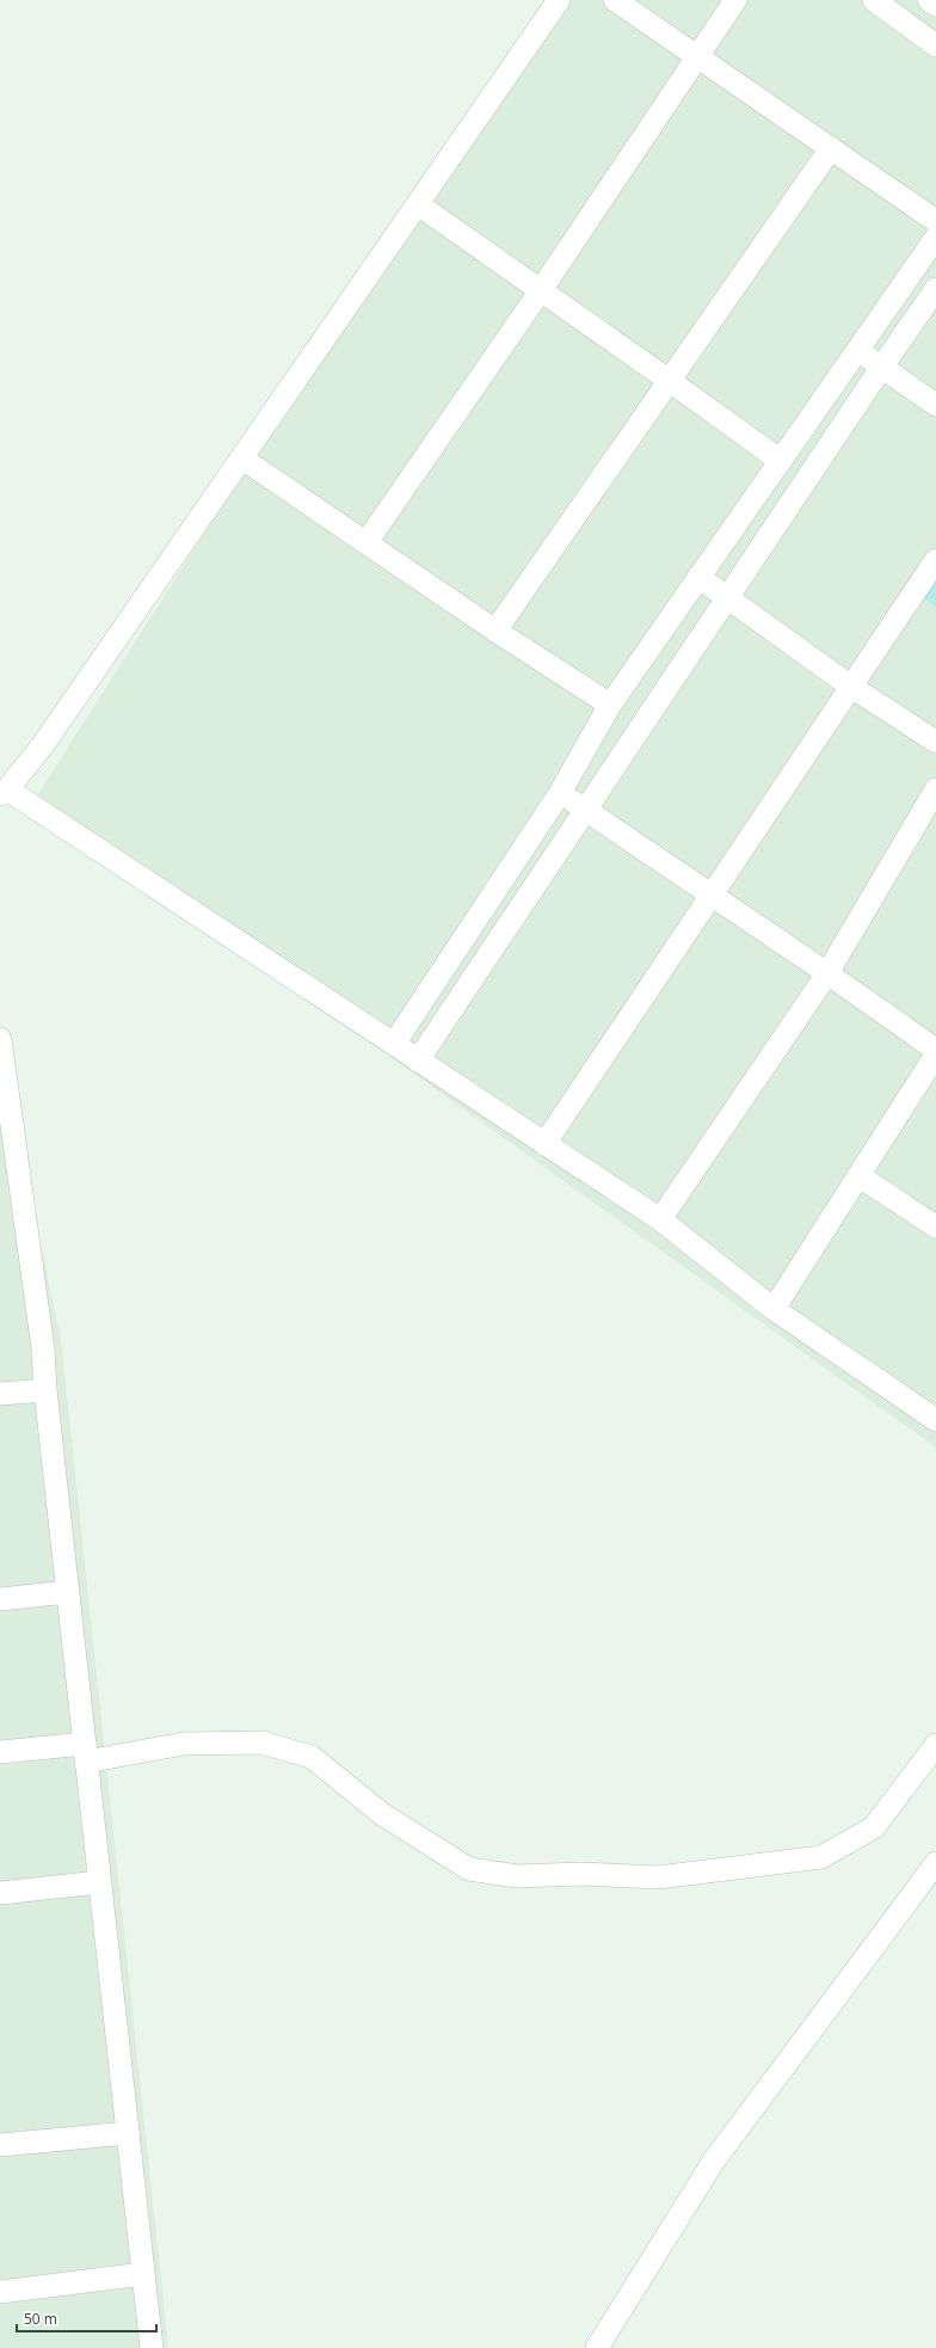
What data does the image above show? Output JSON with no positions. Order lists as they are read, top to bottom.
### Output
{
  "scale_bar": "50 m"
}
